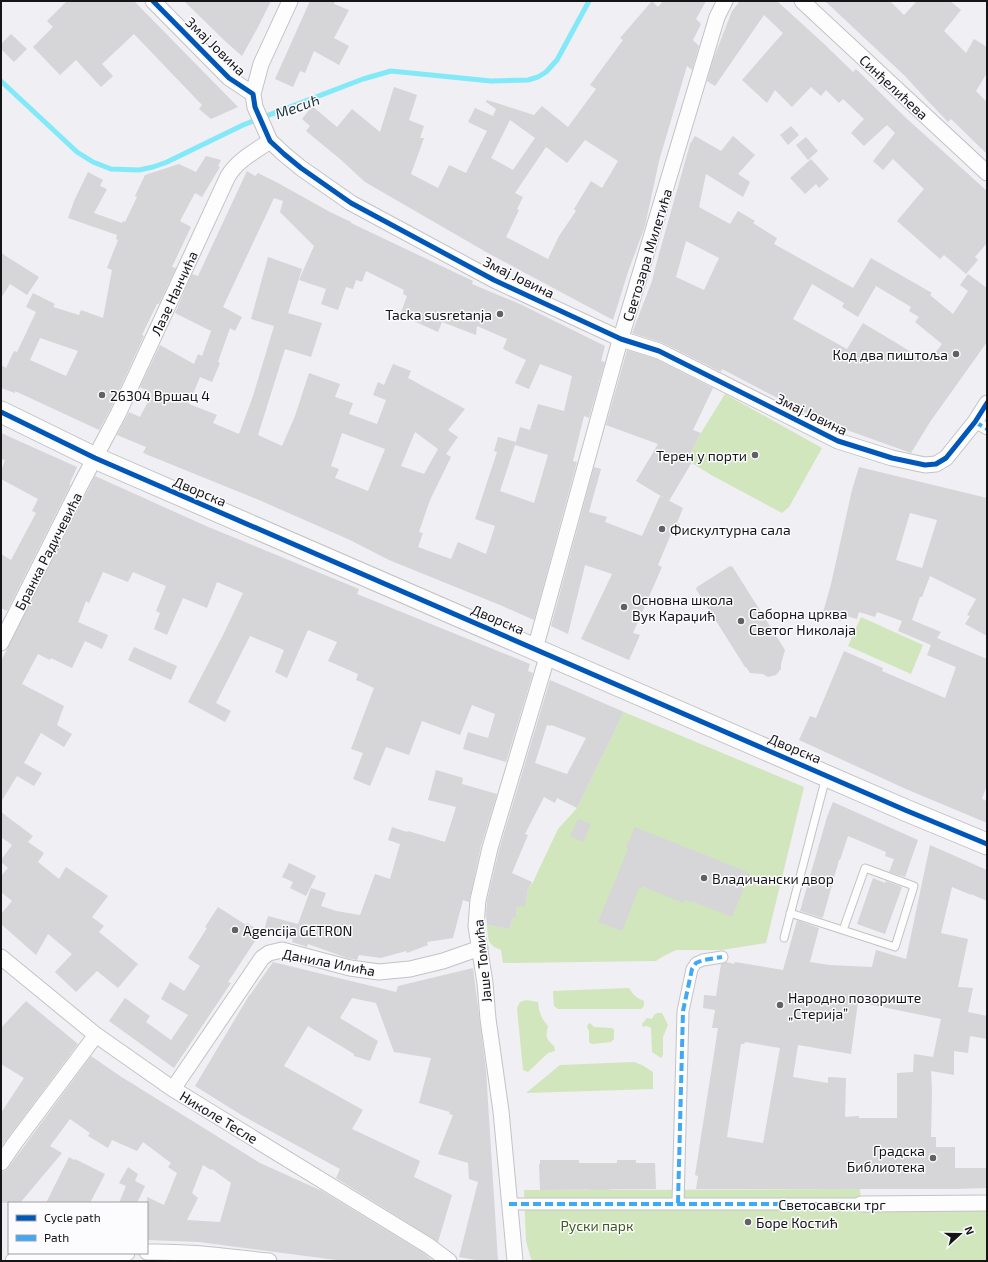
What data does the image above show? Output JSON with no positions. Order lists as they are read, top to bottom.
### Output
{
  "streets": {
    "main road": ["Дворска"],
    "street": [
      "Змај Јовина",
      "Синђелићева",
      "Светозара Милетића",
      "Лазе Нанчића",
      "Бранка Радичевића",
      "Јаше Томића",
      "Данила Илића",
      "Николе Тесле",
      "Светосавски трг"
    ]
  },
  "crossings": [
    ["Змај Јовина", "Светозара Милетића"],
    ["Змај Јовина", "Лазе Нанчића"],
    ["Светозара Милетића", "Дворска"],
    ["Светозара Милетића", "Јаше Томића"],
    ["Лазе Нанчића", "Дворска"],
    ["Лазе Нанчића", "Бранка Радичевића"],
    ["Дворска", "Бранка Радичевића"],
    ["Дворска", "Јаше Томића"],
    ["Јаше Томића", "Данила Илића"],
    ["Јаше Томића", "Светосавски трг"],
    ["Данила Илића", "Николе Тесле"]
  ],
  "water": ["Месић"],
  "parks": ["Руски парк"],
  "places": [
    "Tacka susretanja",
    "Код два пиштоља",
    "26304 Вршац 4",
    "Терен у порти",
    "Фискултурна сала",
    "Основна школа Вук Караџић",
    "Саборна црква Светог Николаја",
    "Владичански двор",
    "Agencija GETRON",
    "Народно позориште „Стерија”",
    "Градска Библиотека",
    "Боре Костић"
  ],
  "legend": ["Cycle path", "Path"],
  "north": "right"
}
